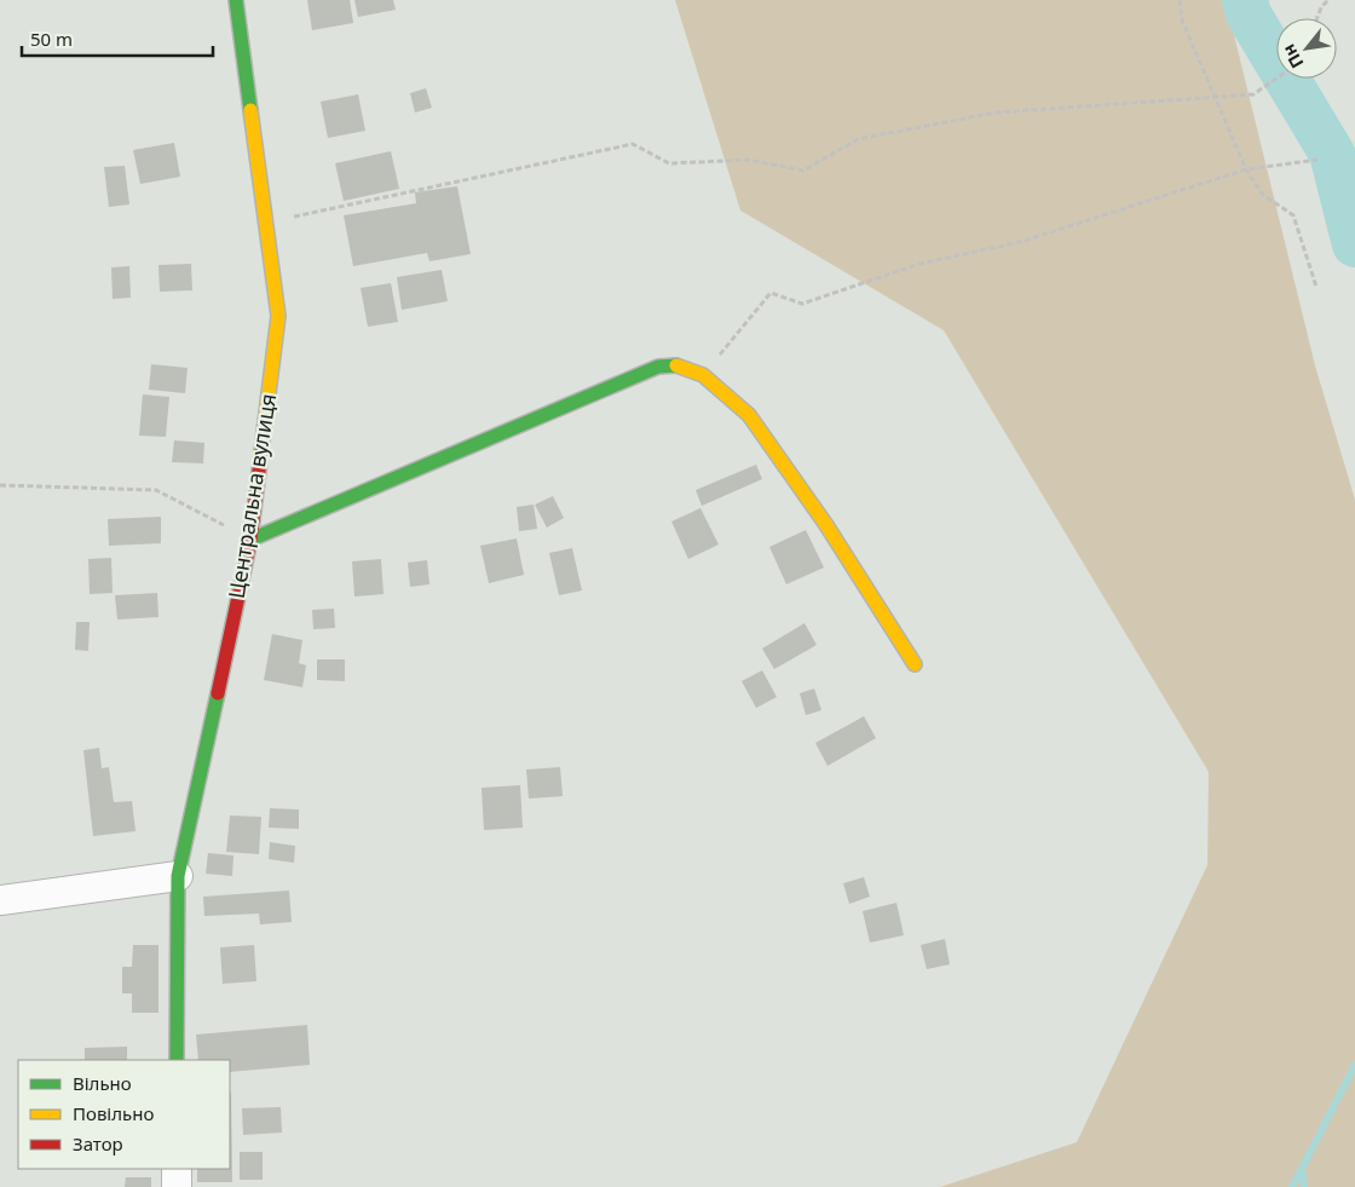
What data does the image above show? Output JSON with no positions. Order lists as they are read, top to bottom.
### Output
{
  "streets": {
    "street": ["Центральна вулиця"]
  },
  "legend": ["Вільно", "Повільно", "Затор"],
  "scale_bar": "50 m",
  "north": "bottom left"
}
